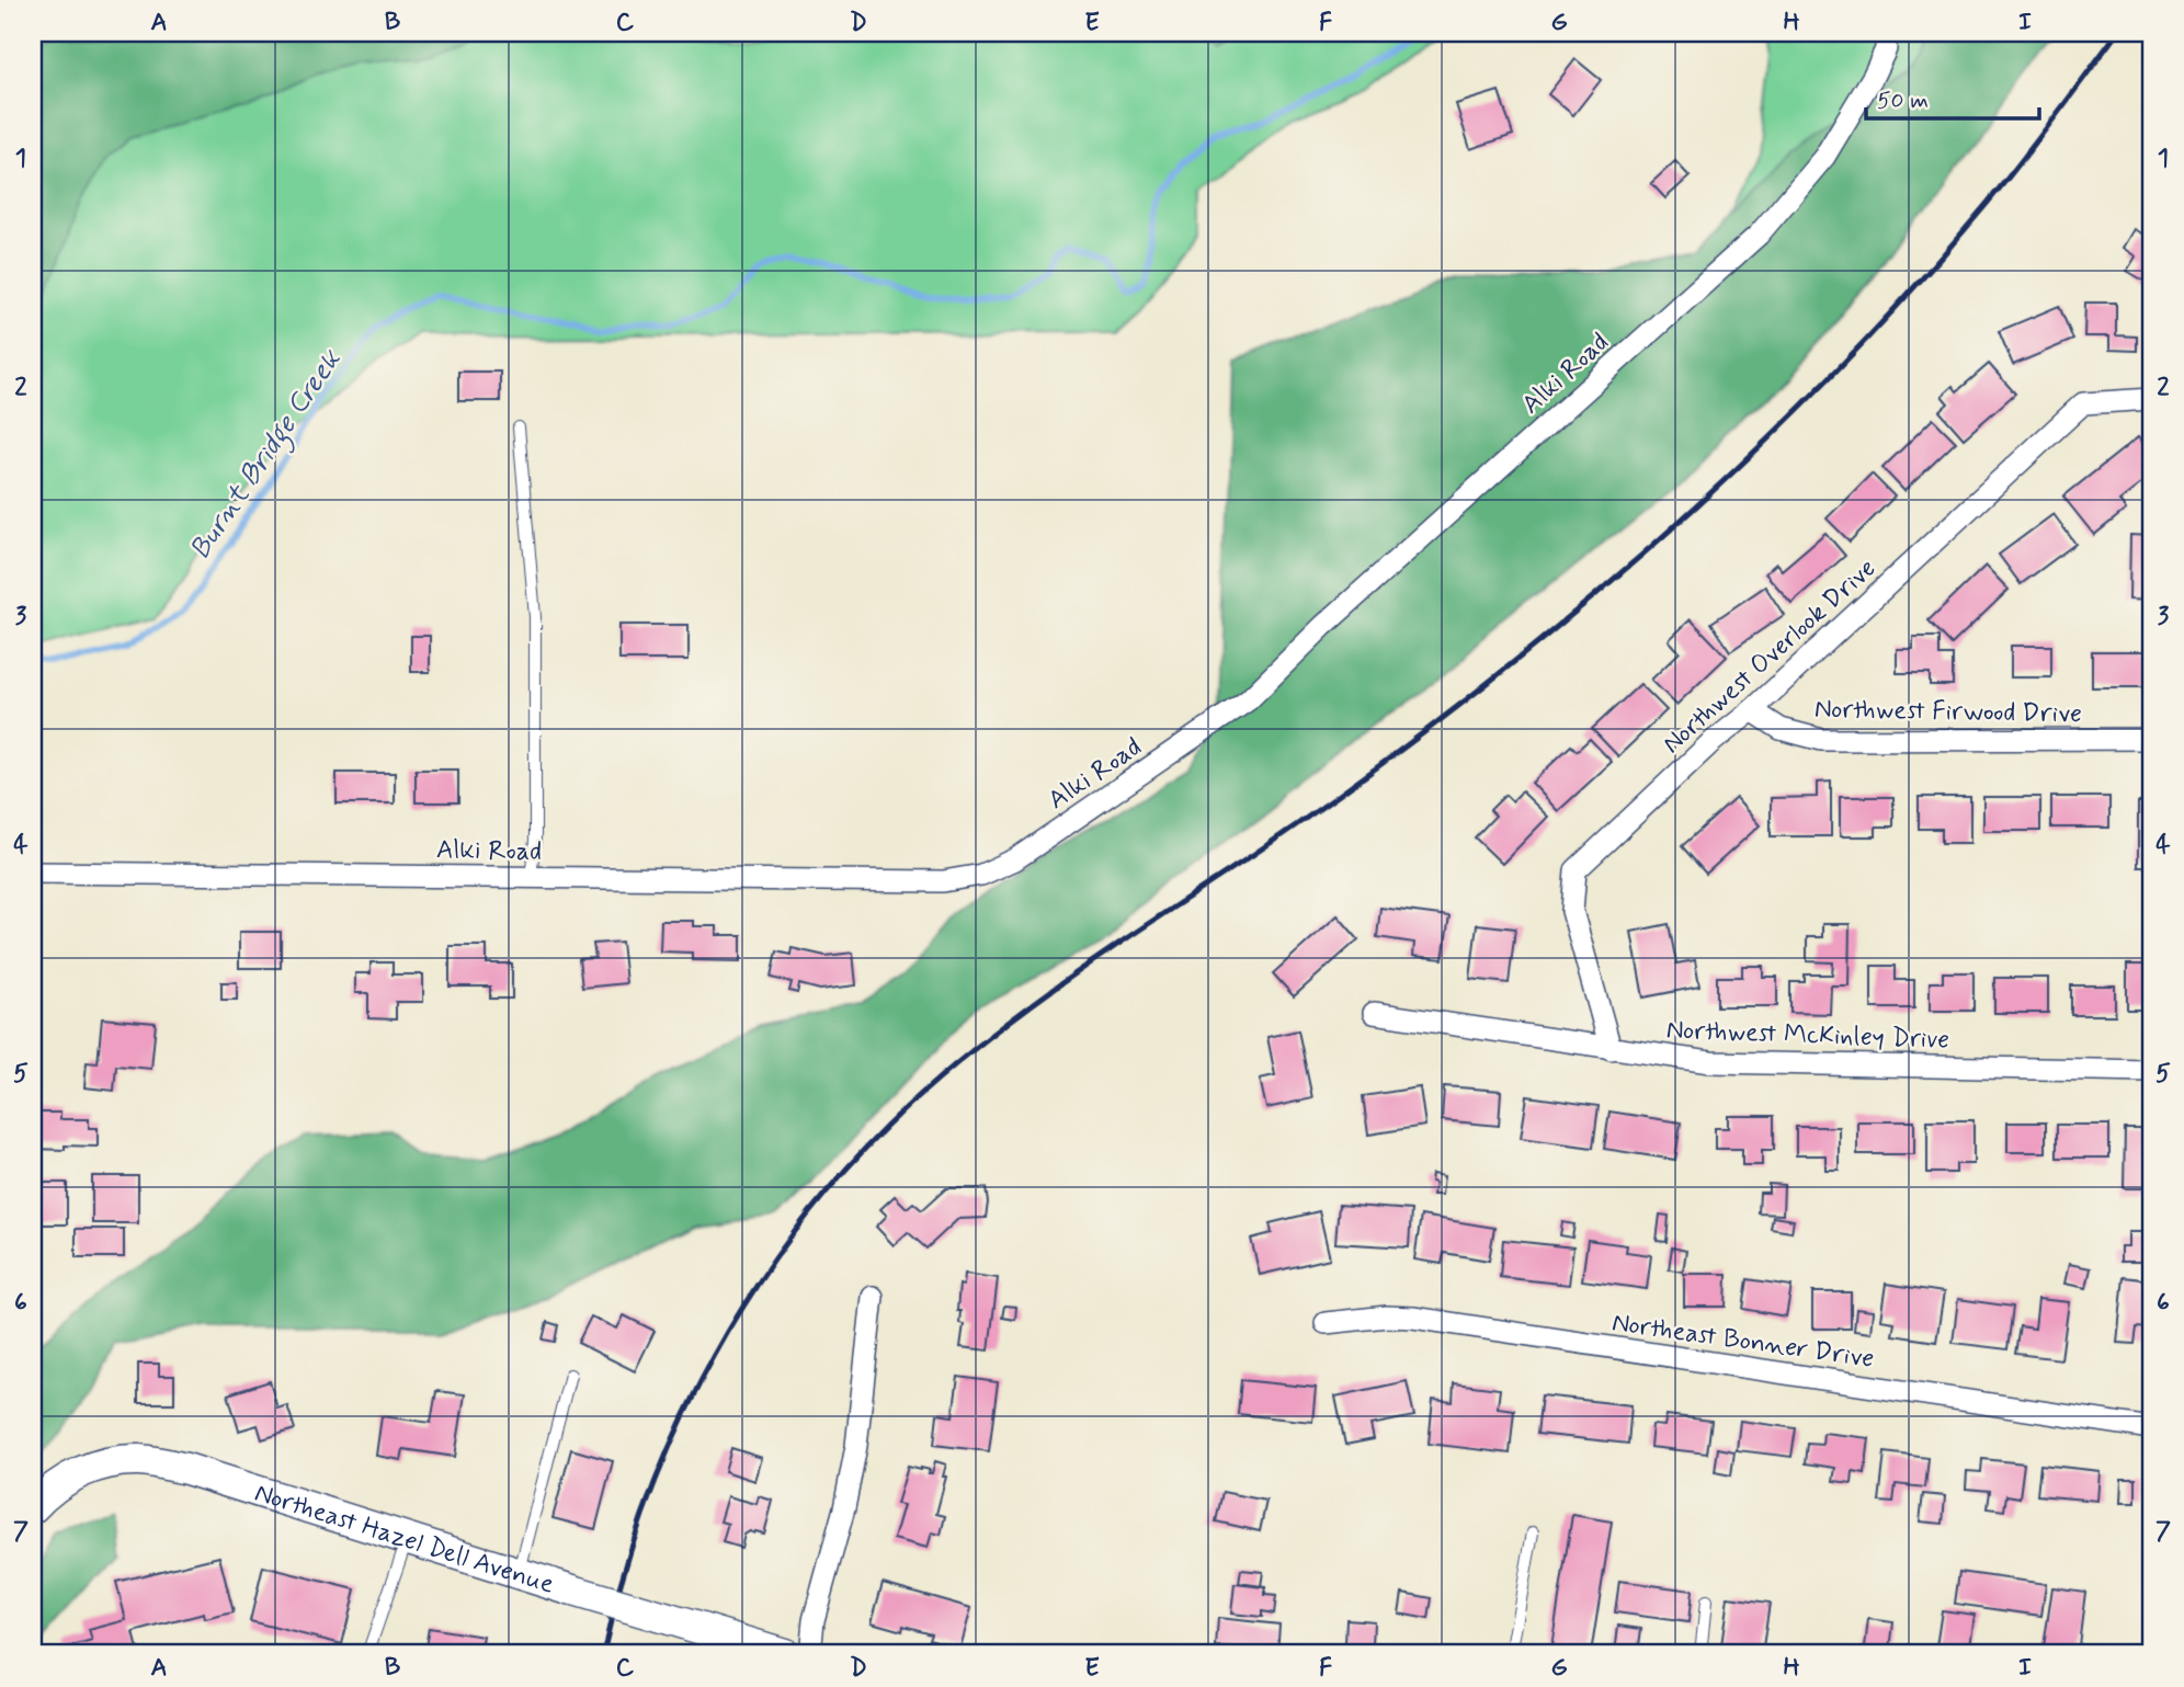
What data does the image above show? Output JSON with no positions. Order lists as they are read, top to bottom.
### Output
{
  "streets": {
    "street": [
      "Alki Road",
      "Northwest Overlook Drive",
      "Northwest Firwood Drive",
      "Northwest McKinley Drive",
      "Northeast Bonner Drive",
      "Northeast Hazel Dell Avenue"
    ]
  },
  "crossings": [
    ["Northwest Overlook Drive", "Northwest Firwood Drive"],
    ["Northwest Overlook Drive", "Northwest McKinley Drive"]
  ],
  "water": ["Burnt Bridge Creek"],
  "scale_bar": "50 m",
  "grid": {
    "columns": [
      "A",
      "B",
      "C",
      "D",
      "E",
      "F",
      "G",
      "H",
      "I"
    ],
    "rows": [
      "1",
      "2",
      "3",
      "4",
      "5",
      "6",
      "7"
    ]
  }
}
